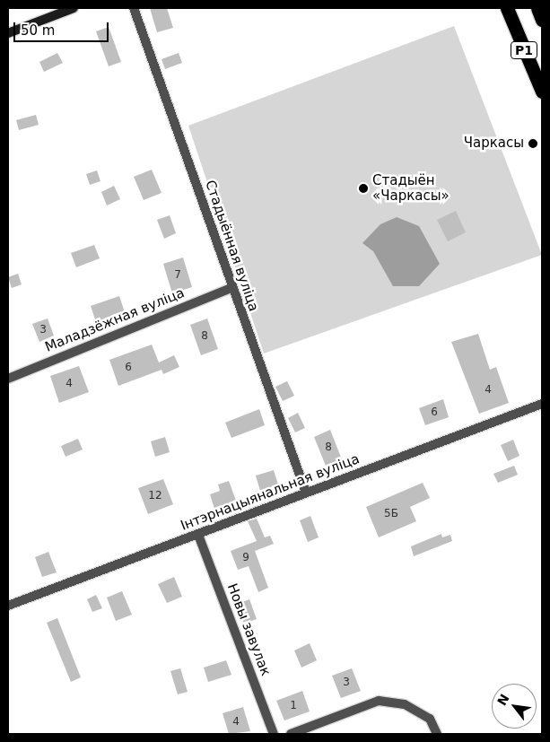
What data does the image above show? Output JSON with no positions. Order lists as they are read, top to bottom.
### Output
{
  "streets": {
    "highway": ["Р1"],
    "street": [
      "Стадыённая вуліца",
      "Маладзёжная вуліца",
      "Інтэрнацыянальная вуліца",
      "Новы завулак"
    ]
  },
  "crossings": [
    ["Стадыённая вуліца", "Маладзёжная вуліца"],
    ["Стадыённая вуліца", "Інтэрнацыянальная вуліца"],
    ["Інтэрнацыянальная вуліца", "Новы завулак"]
  ],
  "places": ["Чаркасы", "Стадыён «Чаркасы»"],
  "house_numbers": [
    "7",
    "3",
    "8",
    "6",
    "4",
    "4",
    "6",
    "8",
    "12",
    "5Б",
    "9",
    "3",
    "1",
    "4"
  ],
  "scale_bar": "50 m",
  "north": "top left"
}
